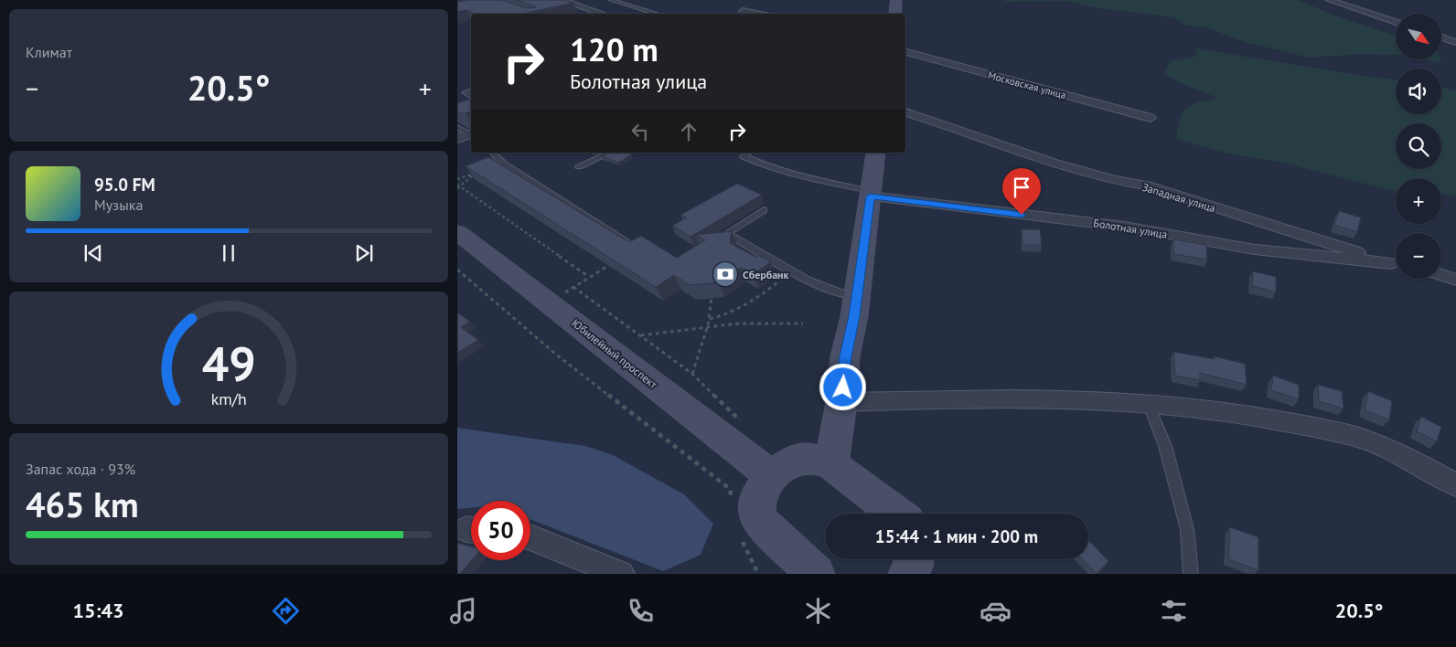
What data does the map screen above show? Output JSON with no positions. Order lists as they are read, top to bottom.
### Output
{
  "streets": {
    "main road": ["Юбилейный проспект"],
    "street": ["Московская улица", "Западная улица", "Болотная улица"]
  },
  "places": {
    "bank": ["Сбербанк"]
  },
  "north": "bottom right",
  "page": {
    "tile": [
      "Климат",
      ["Запас хода · 93%", "465 km"]
    ],
    "map_buttons": ["+", "−"],
    "turn": ["120 m", "Болотная улица"],
    "heat": ["−", "20.5°", "+"],
    "song": ["95.0 FM", "Музыка"],
    "limit": "50",
    "trip": "15:44 · 1 мин · 200 m",
    "tabs": ["15:43", "20.5°"],
    "gauge": ["49", "km/h"]
  }
}
